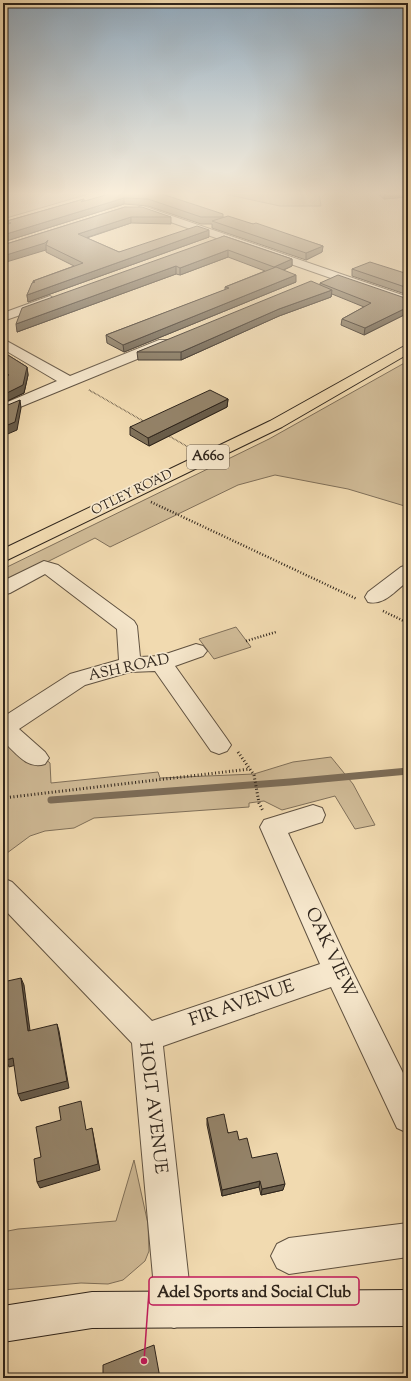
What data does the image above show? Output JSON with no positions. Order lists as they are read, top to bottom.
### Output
{
  "streets": {
    "highway": ["A660", "OTLEY ROAD"],
    "street": [
      "ASH ROAD",
      "OAK VIEW",
      "FIR AVENUE",
      "HOLT AVENUE"
    ]
  },
  "crossings": [
    ["OAK VIEW", "FIR AVENUE"],
    ["FIR AVENUE", "HOLT AVENUE"]
  ],
  "places": ["Adel Sports and Social Club"]
}
